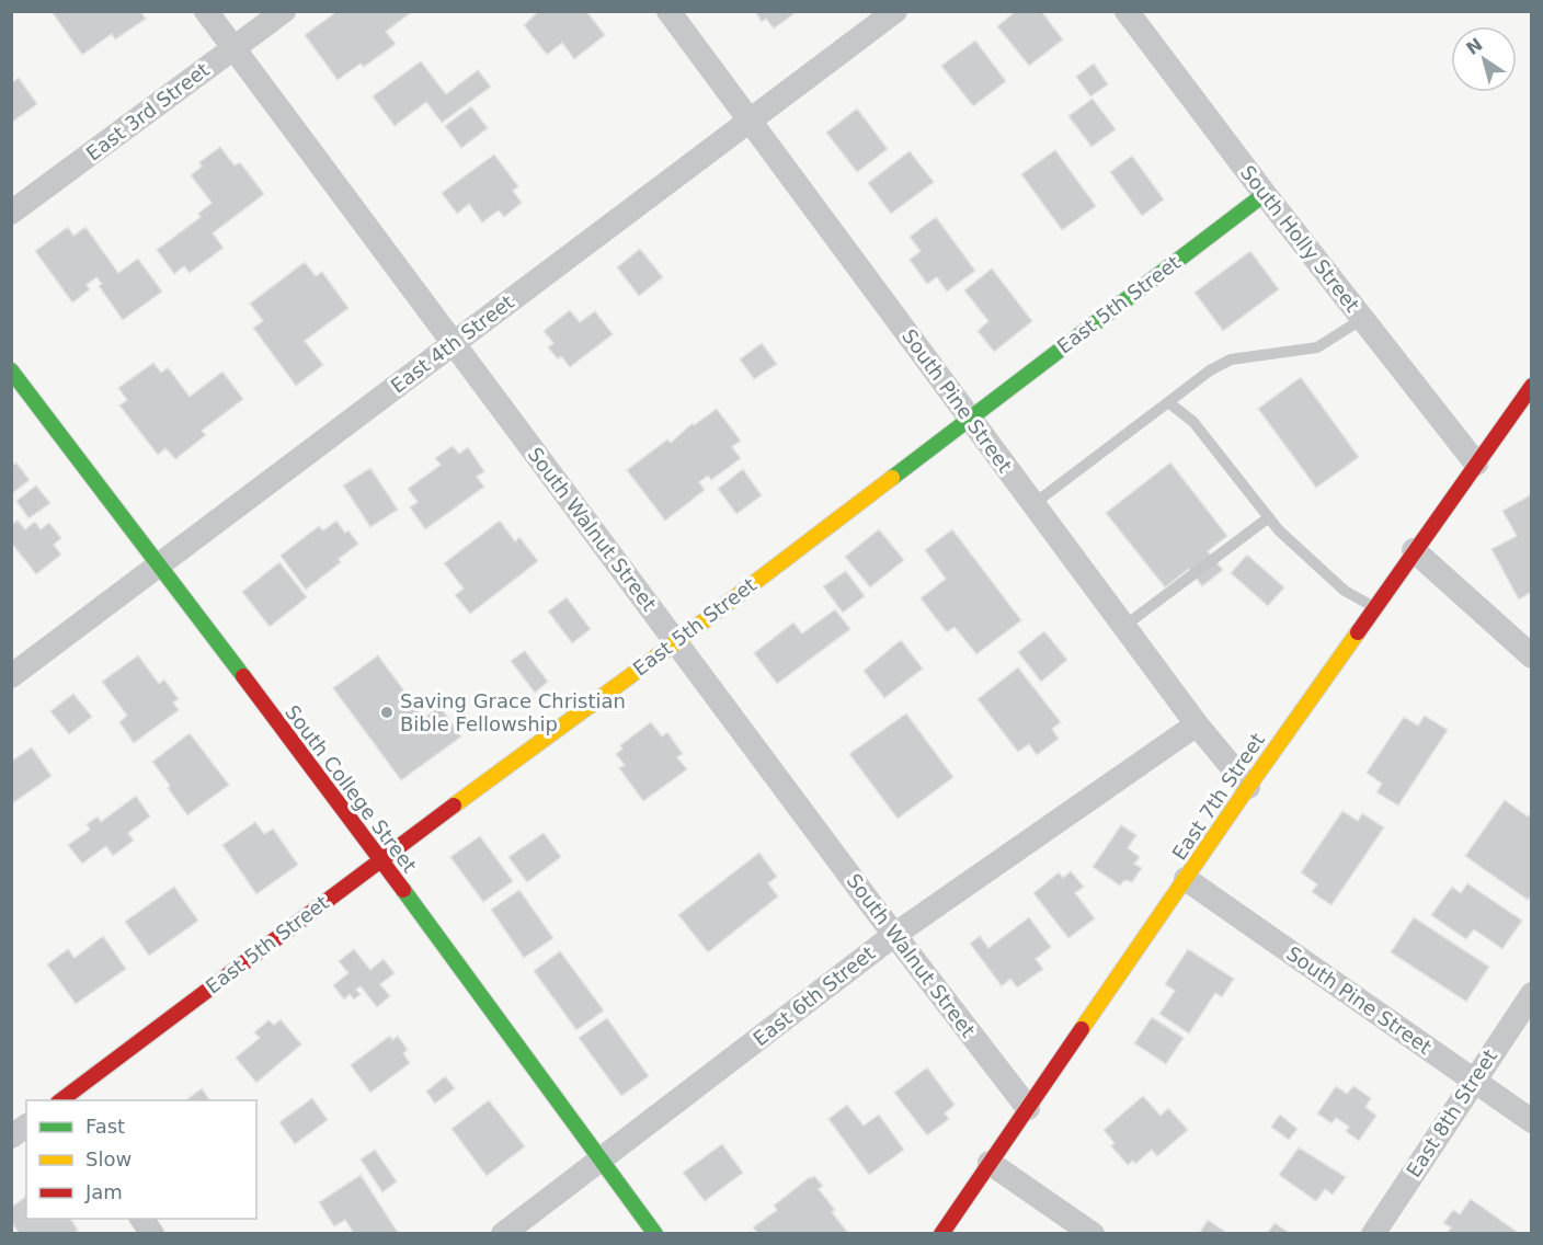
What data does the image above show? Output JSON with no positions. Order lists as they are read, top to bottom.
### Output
{
  "streets": {
    "street": [
      "East 3rd Street",
      "South Holly Street",
      "East 5th Street",
      "East 4th Street",
      "South Pine Street",
      "South Walnut Street",
      "South College Street",
      "East 7th Street",
      "East 6th Street",
      "East 8th Street"
    ]
  },
  "crossings": [
    ["East 3rd Street", "South Walnut Street"],
    ["South Holly Street", "East 5th Street"],
    ["South Holly Street", "East 7th Street"],
    ["East 5th Street", "South Pine Street"],
    ["East 5th Street", "South Walnut Street"],
    ["East 5th Street", "South College Street"],
    ["East 4th Street", "South Pine Street"],
    ["East 4th Street", "South Walnut Street"],
    ["East 4th Street", "South College Street"],
    ["South Pine Street", "East 7th Street"],
    ["South Pine Street", "East 6th Street"],
    ["South Pine Street", "East 8th Street"],
    ["South Walnut Street", "East 7th Street"],
    ["South Walnut Street", "East 6th Street"],
    ["South College Street", "East 6th Street"]
  ],
  "places": ["Saving Grace Christian Bible Fellowship"],
  "legend": ["Fast", "Slow", "Jam"],
  "north": "top left"
}
